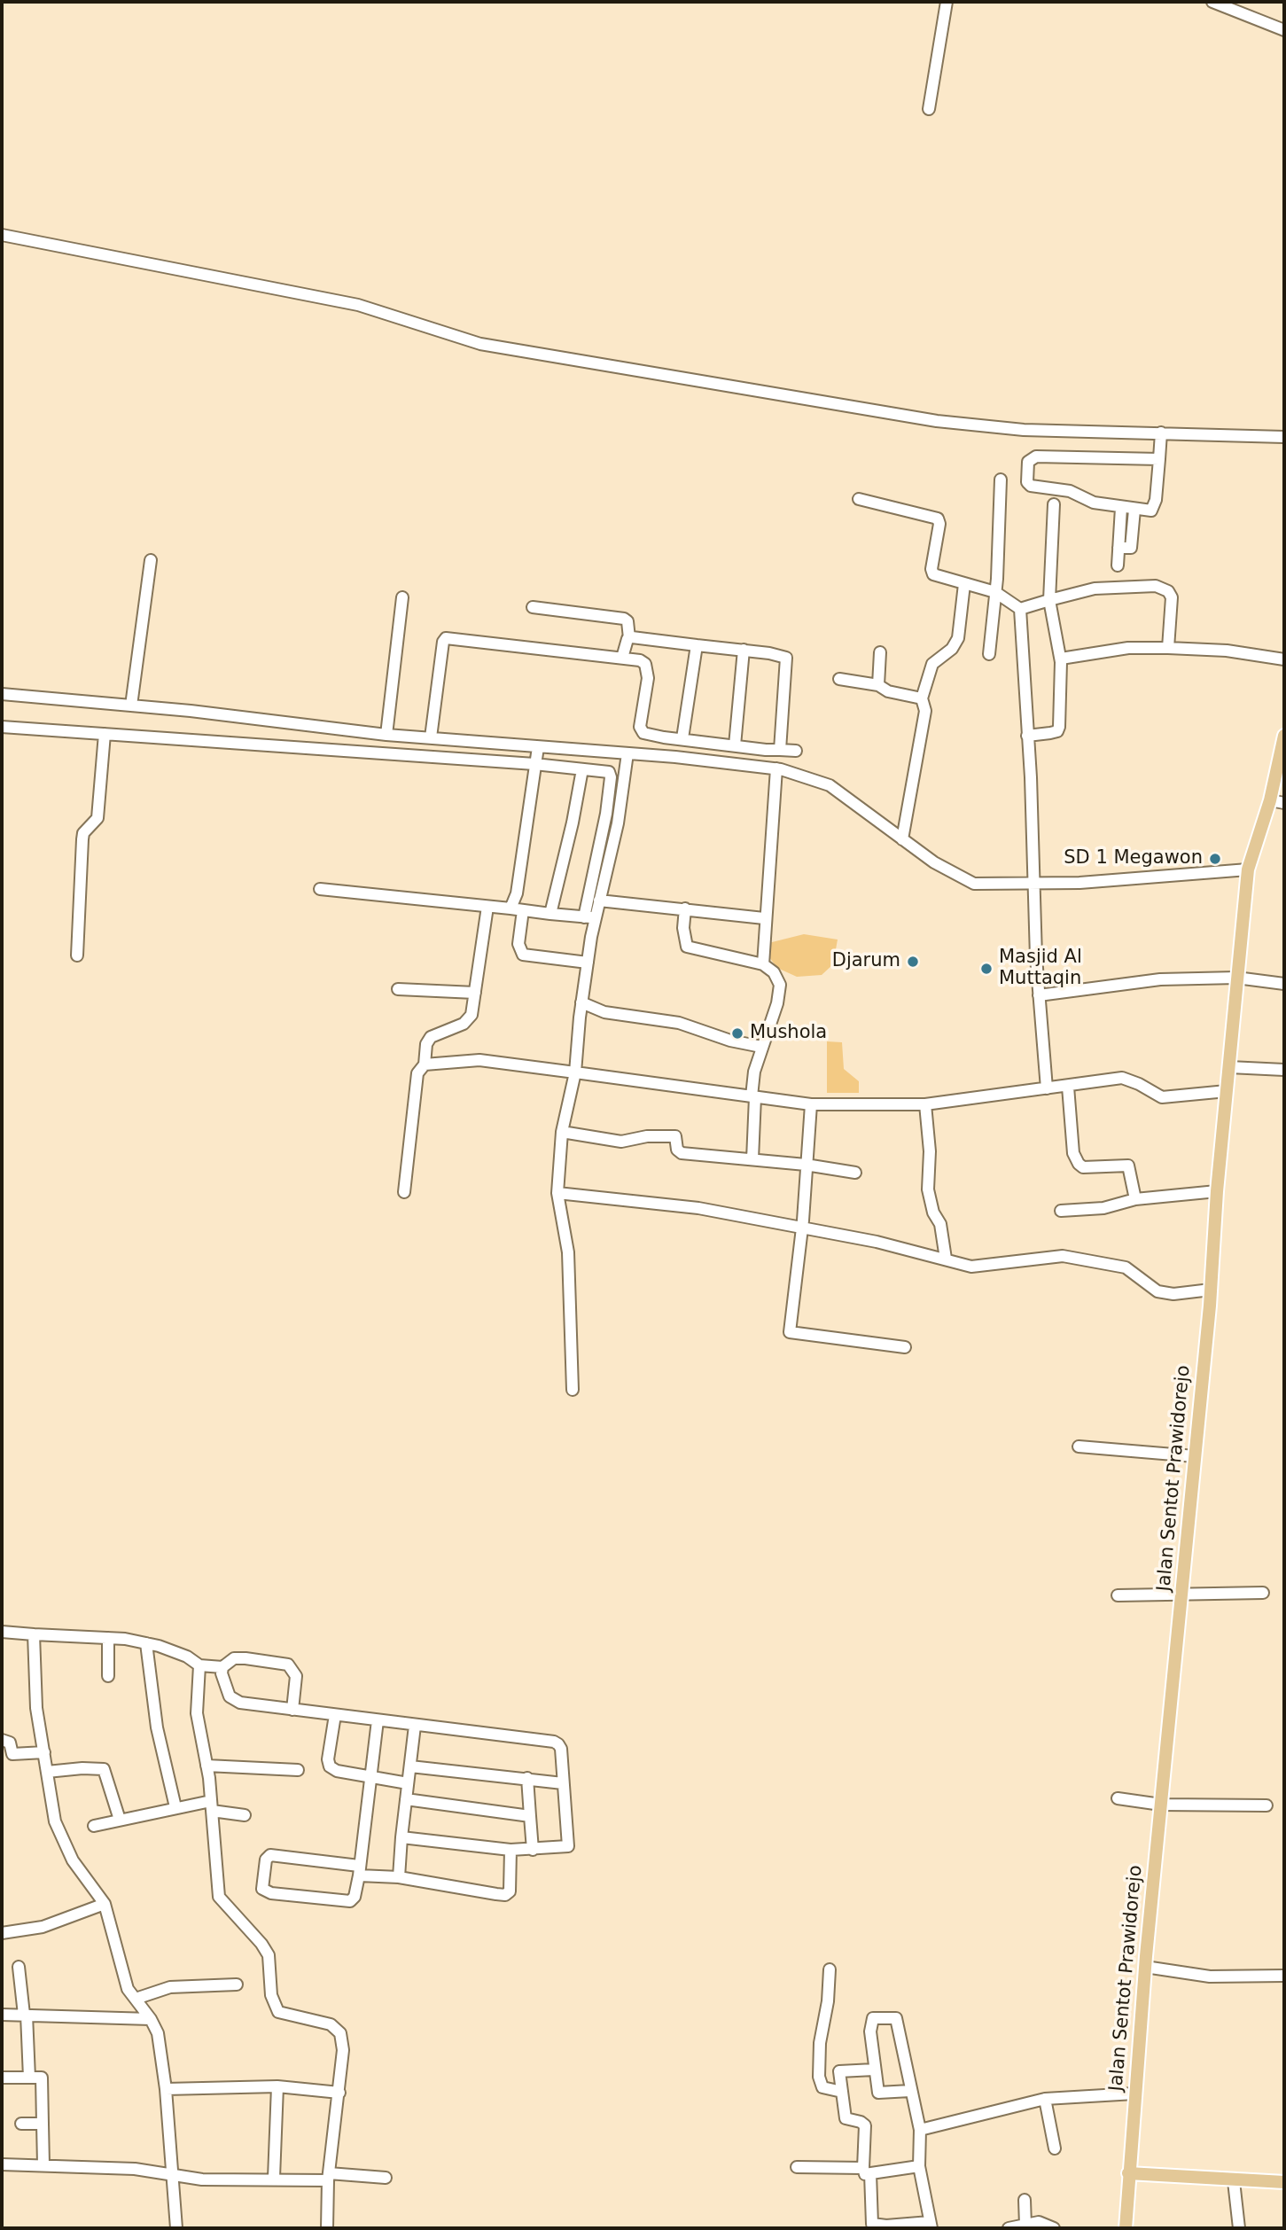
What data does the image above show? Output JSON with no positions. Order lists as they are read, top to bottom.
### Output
{
  "streets": {
    "main road": ["Jalan Sentot Prawidorejo"]
  },
  "places": [
    "SD 1 Megawon",
    "Djarum",
    "Masjid Al Muttaqin",
    "Mushola"
  ]
}
